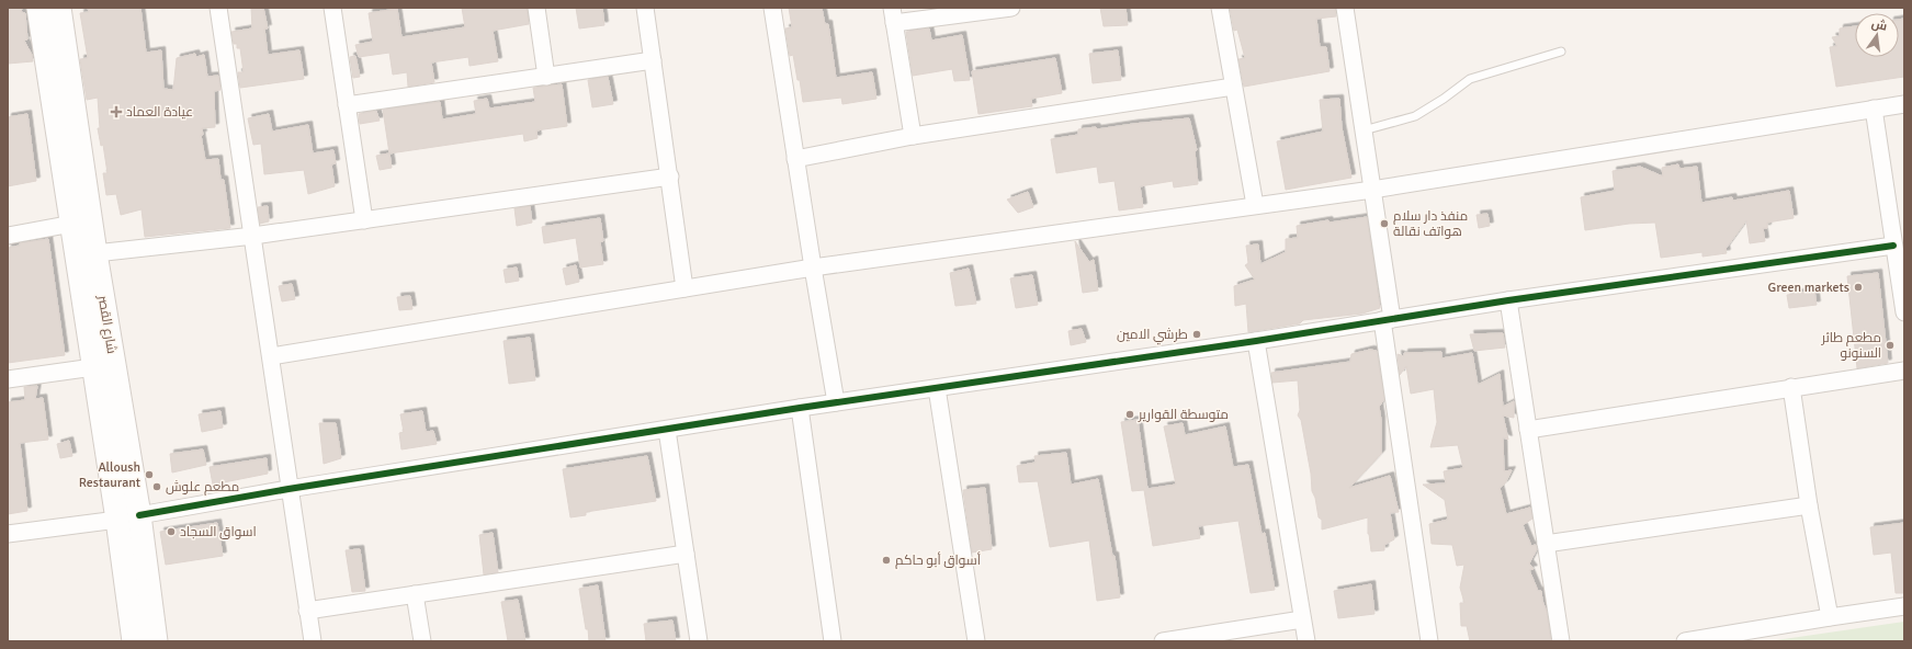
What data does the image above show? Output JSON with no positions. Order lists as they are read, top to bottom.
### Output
{
  "streets": {
    "street": ["شارع القصر"]
  },
  "places": {
    "health": ["عيادة العماد"],
    "other": [
      "منفذ دار سلام هواتف نقالة",
      "Green markets",
      "طرشي الامين",
      "مطعم طائر السنونو",
      "متوسطة القوارير",
      "Alloush Restaurant",
      "مطعم علوش",
      "اسواق السجاد",
      "أسواق أبو حاكم"
    ]
  },
  "north": "top"
}
